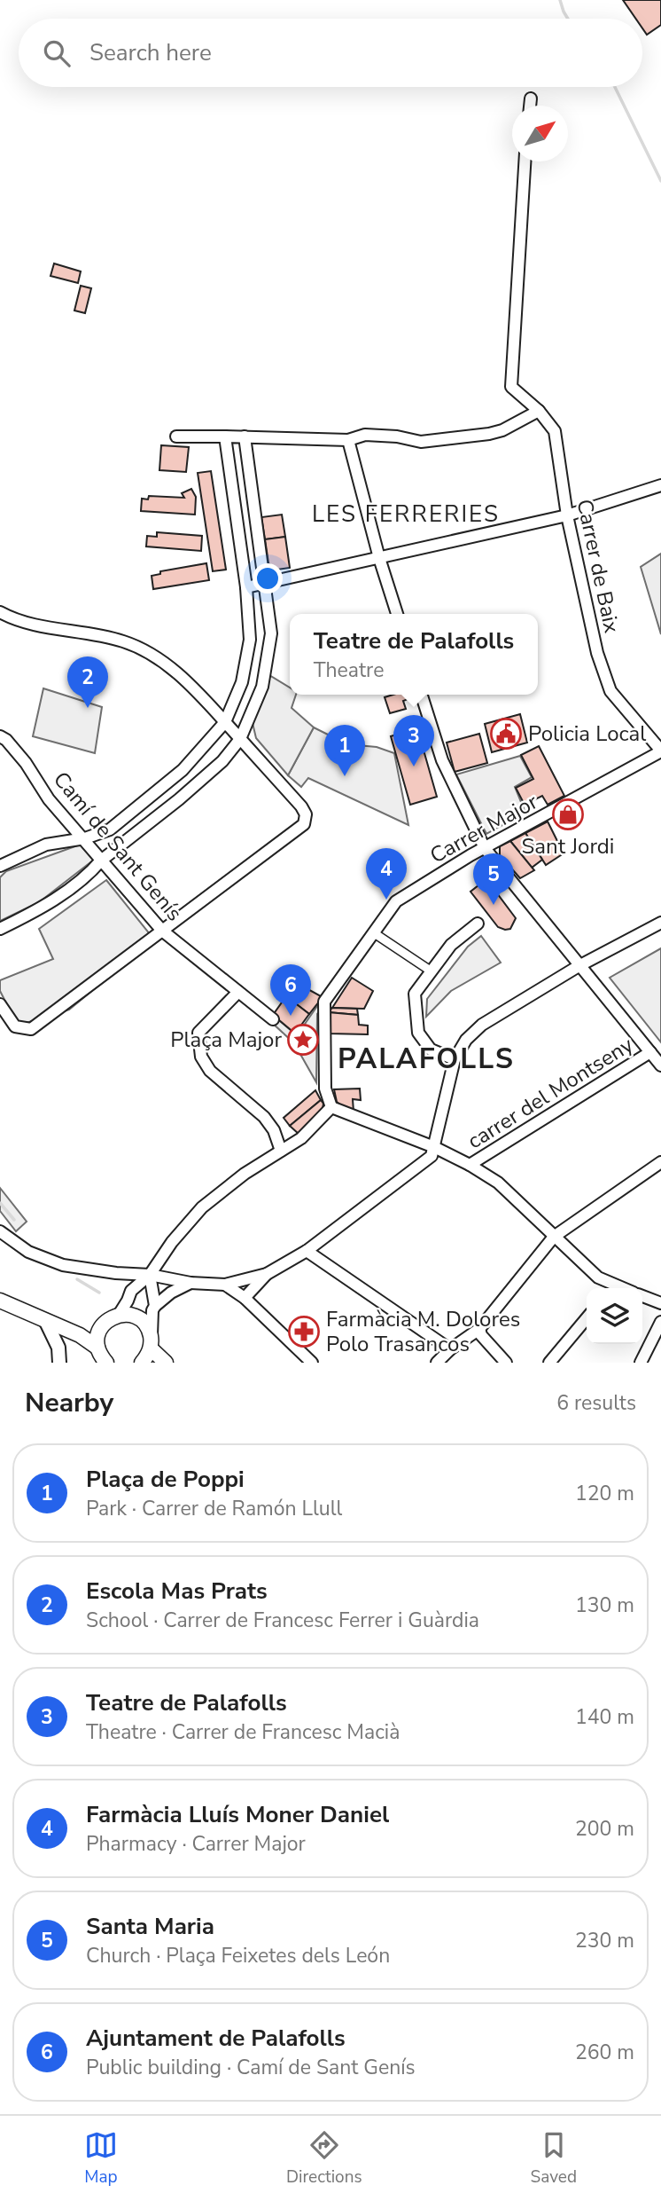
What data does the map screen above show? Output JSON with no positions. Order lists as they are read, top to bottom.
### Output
{
  "streets": {
    "street": [
      "Carrer de Baix",
      "Carrer Major",
      "Camí de Sant Genís",
      "carrer del Montseny"
    ]
  },
  "crossings": [
    ["Carrer de Baix", "Carrer Major"]
  ],
  "districts": ["LES FERRERIES", "PALAFOLLS"],
  "places": {
    "public building": ["Policia Local"],
    "shop": ["Sant Jordi"],
    "place": ["Plaça Major"],
    "pharmacy": ["Farmàcia M. Dolores Polo Trasancos"]
  },
  "north": "top right",
  "page": {
    "search": "Search here",
    "popup": ["Teatre de Palafolls", "Theatre"],
    "pins": [
      "2",
      "3",
      "1",
      "4",
      "5",
      "6"
    ],
    "heading": ["Nearby", "6 results"],
    "list": [
      {
        "mark": "1",
        "name": "Plaça de Poppi",
        "note": "Park · Carrer de Ramón Llull",
        "value": "120 m"
      },
      {
        "mark": "2",
        "name": "Escola Mas Prats",
        "note": "School · Carrer de Francesc Ferrer i Guàrdia",
        "value": "130 m"
      },
      {
        "mark": "3",
        "name": "Teatre de Palafolls",
        "note": "Theatre · Carrer de Francesc Macià",
        "value": "140 m"
      },
      {
        "mark": "4",
        "name": "Farmàcia Lluís Moner Daniel",
        "note": "Pharmacy · Carrer Major",
        "value": "200 m"
      },
      {
        "mark": "5",
        "name": "Santa Maria",
        "note": "Church · Plaça Feixetes dels León",
        "value": "230 m"
      },
      {
        "mark": "6",
        "name": "Ajuntament de Palafolls",
        "note": "Public building · Camí de Sant Genís",
        "value": "260 m"
      }
    ],
    "nav": ["Map", "Directions", "Saved"]
  }
}
